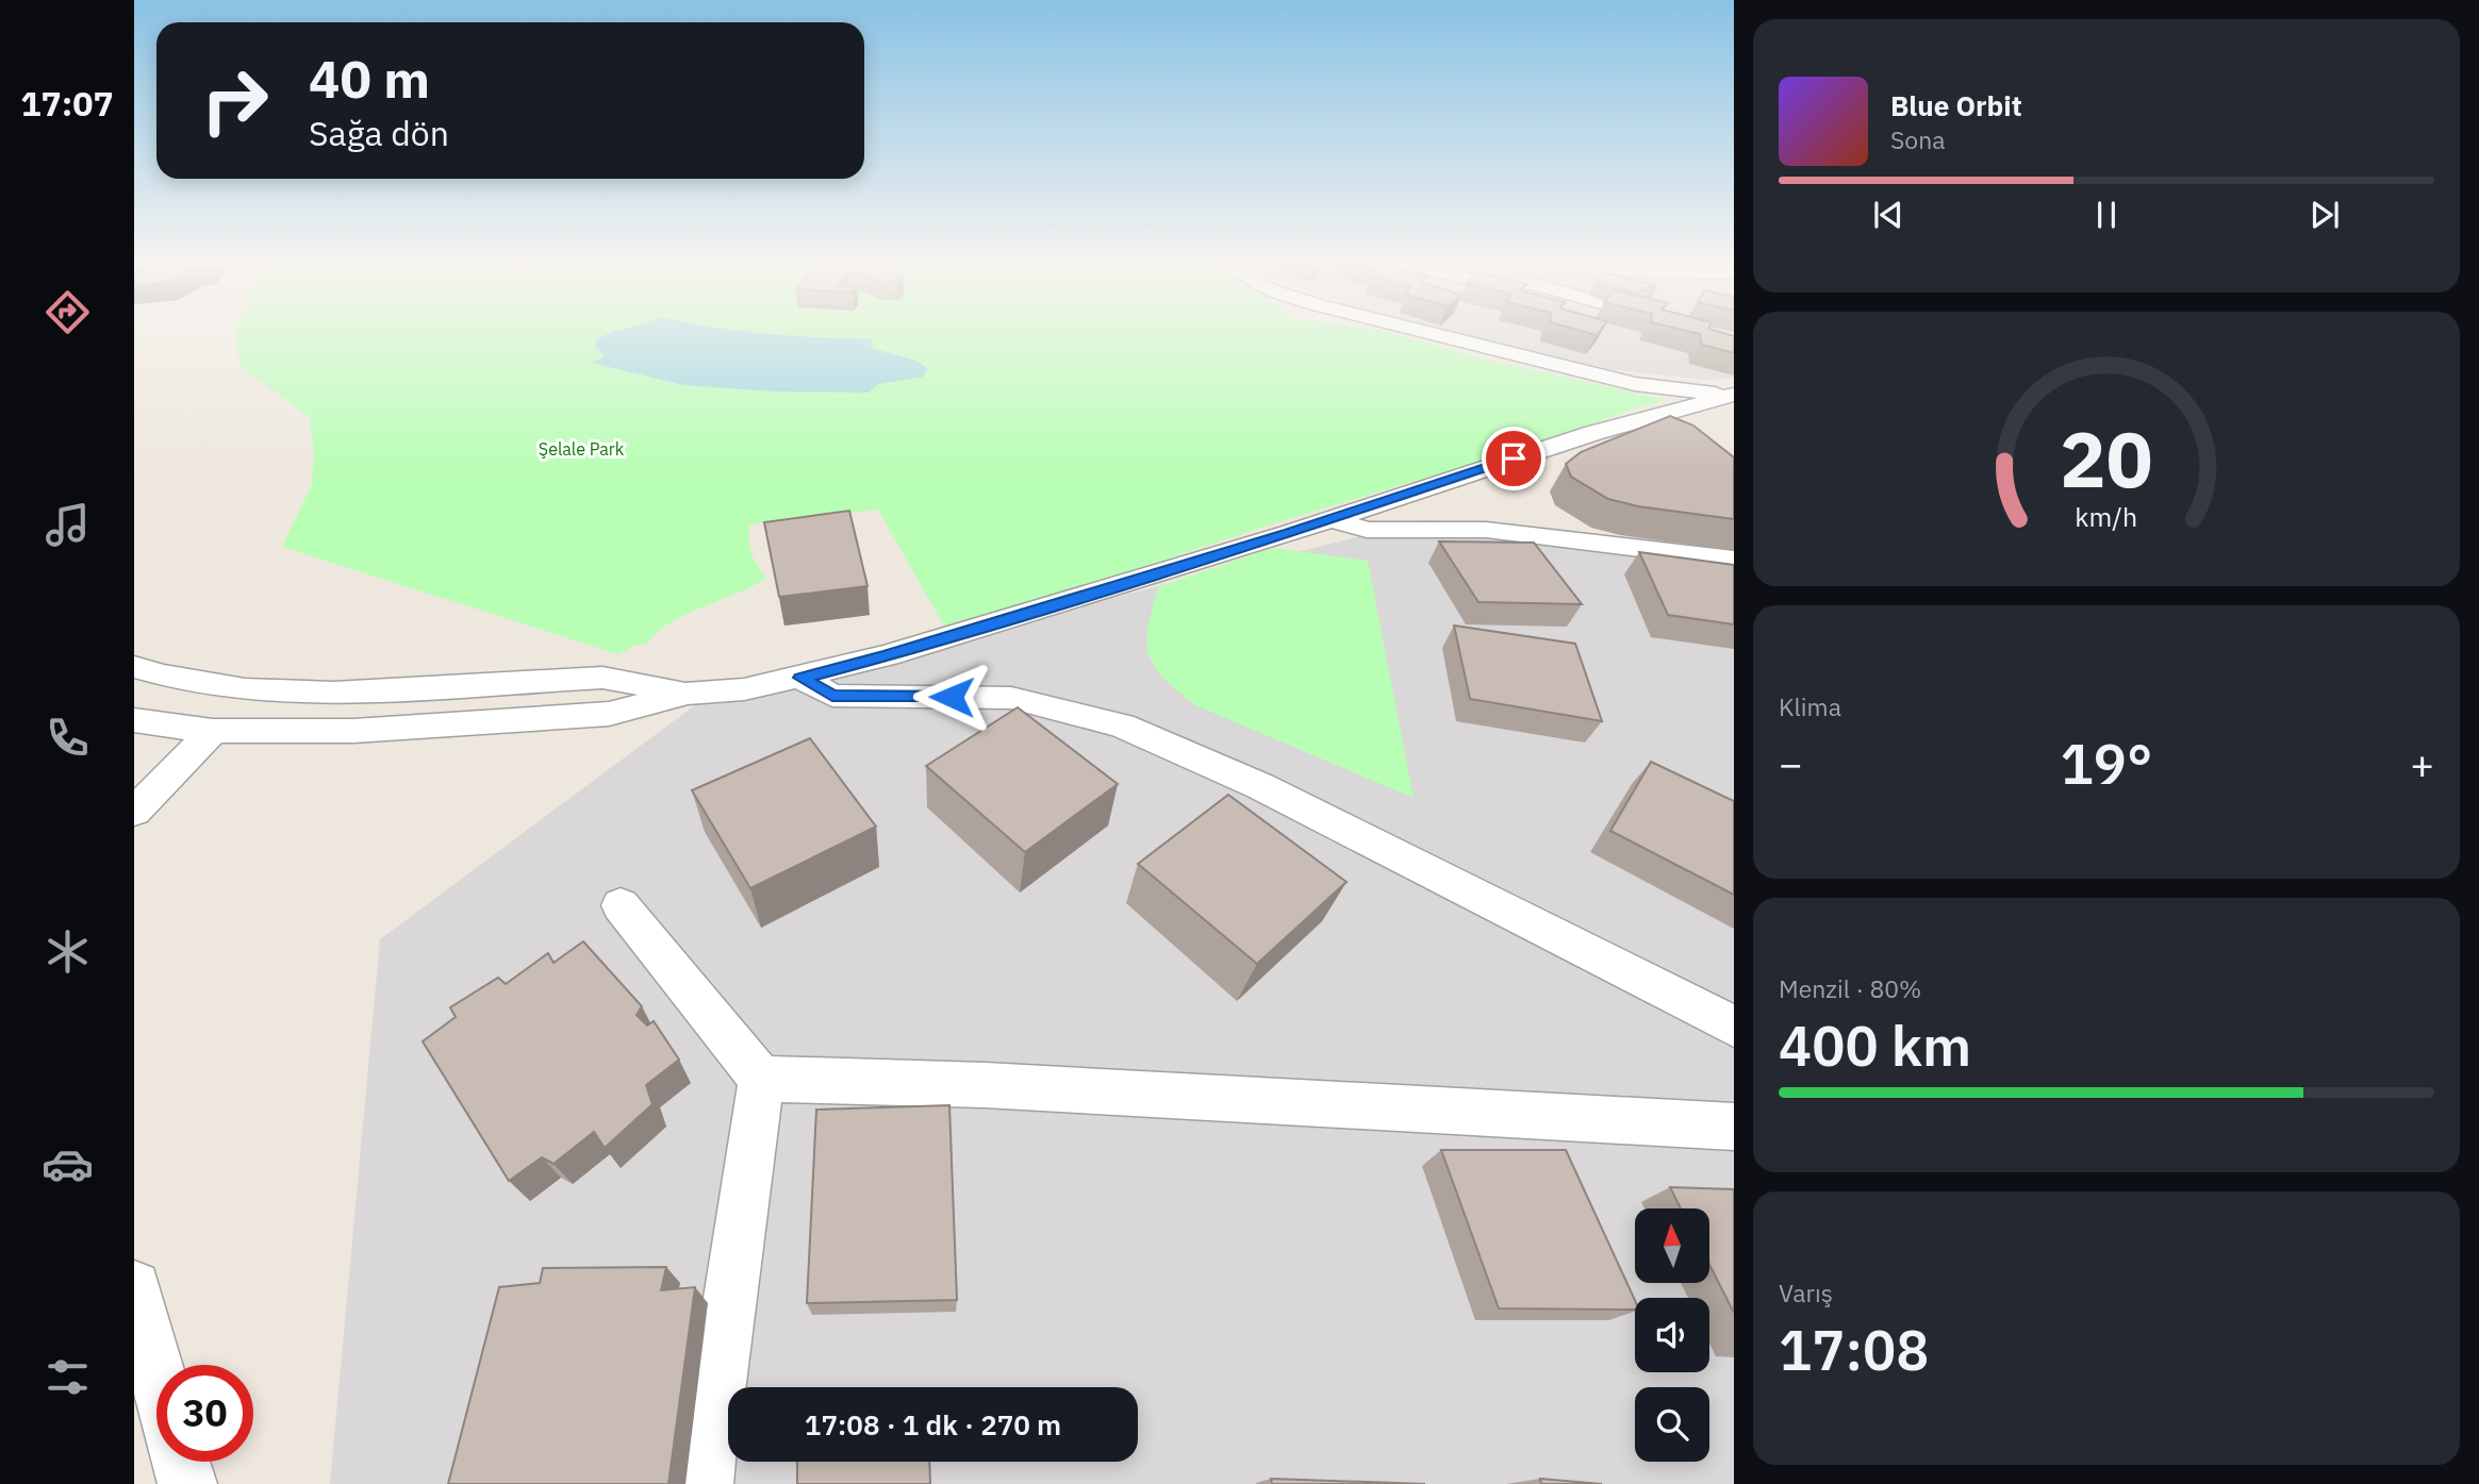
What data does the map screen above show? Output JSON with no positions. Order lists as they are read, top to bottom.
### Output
{
  "parks": ["Şelale Park"],
  "north": "top",
  "page": {
    "tabs": "17:07",
    "turn": ["40 m", "Sağa dön"],
    "song": ["Blue Orbit", "Sona"],
    "tile": [
      "Klima",
      ["Menzil · 80%", "400 km"],
      ["Varış", "17:08"]
    ],
    "heat": ["−", "19°", "+"],
    "limit": "30",
    "trip": "17:08 · 1 dk · 270 m",
    "gauge": ["20", "km/h"]
  }
}
